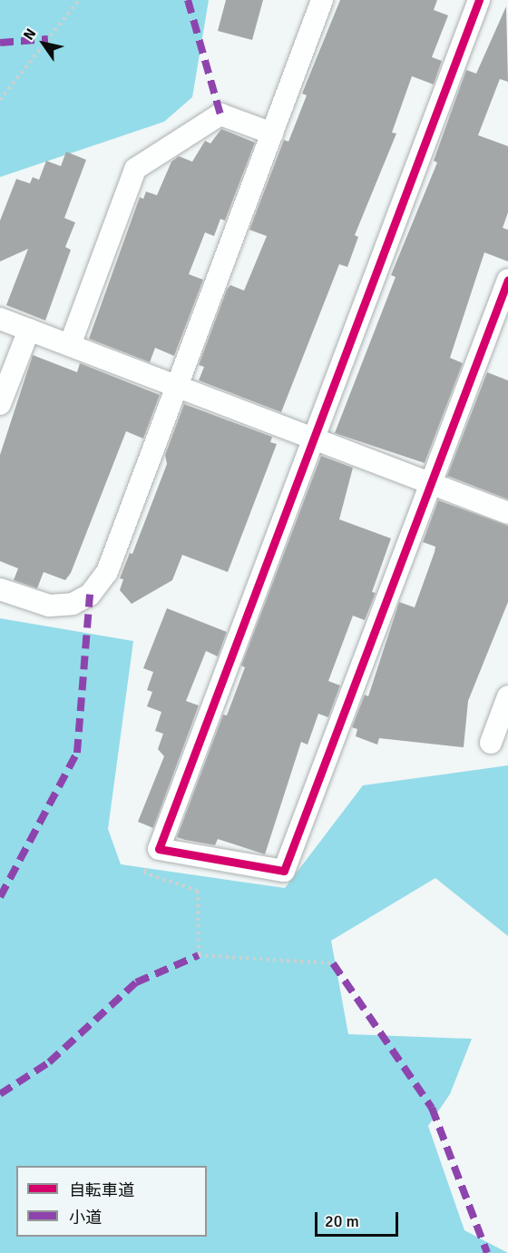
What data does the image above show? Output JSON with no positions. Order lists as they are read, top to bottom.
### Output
{
  "legend": ["自転車道", "小道"],
  "scale_bar": "20 m",
  "north": "top left"
}
